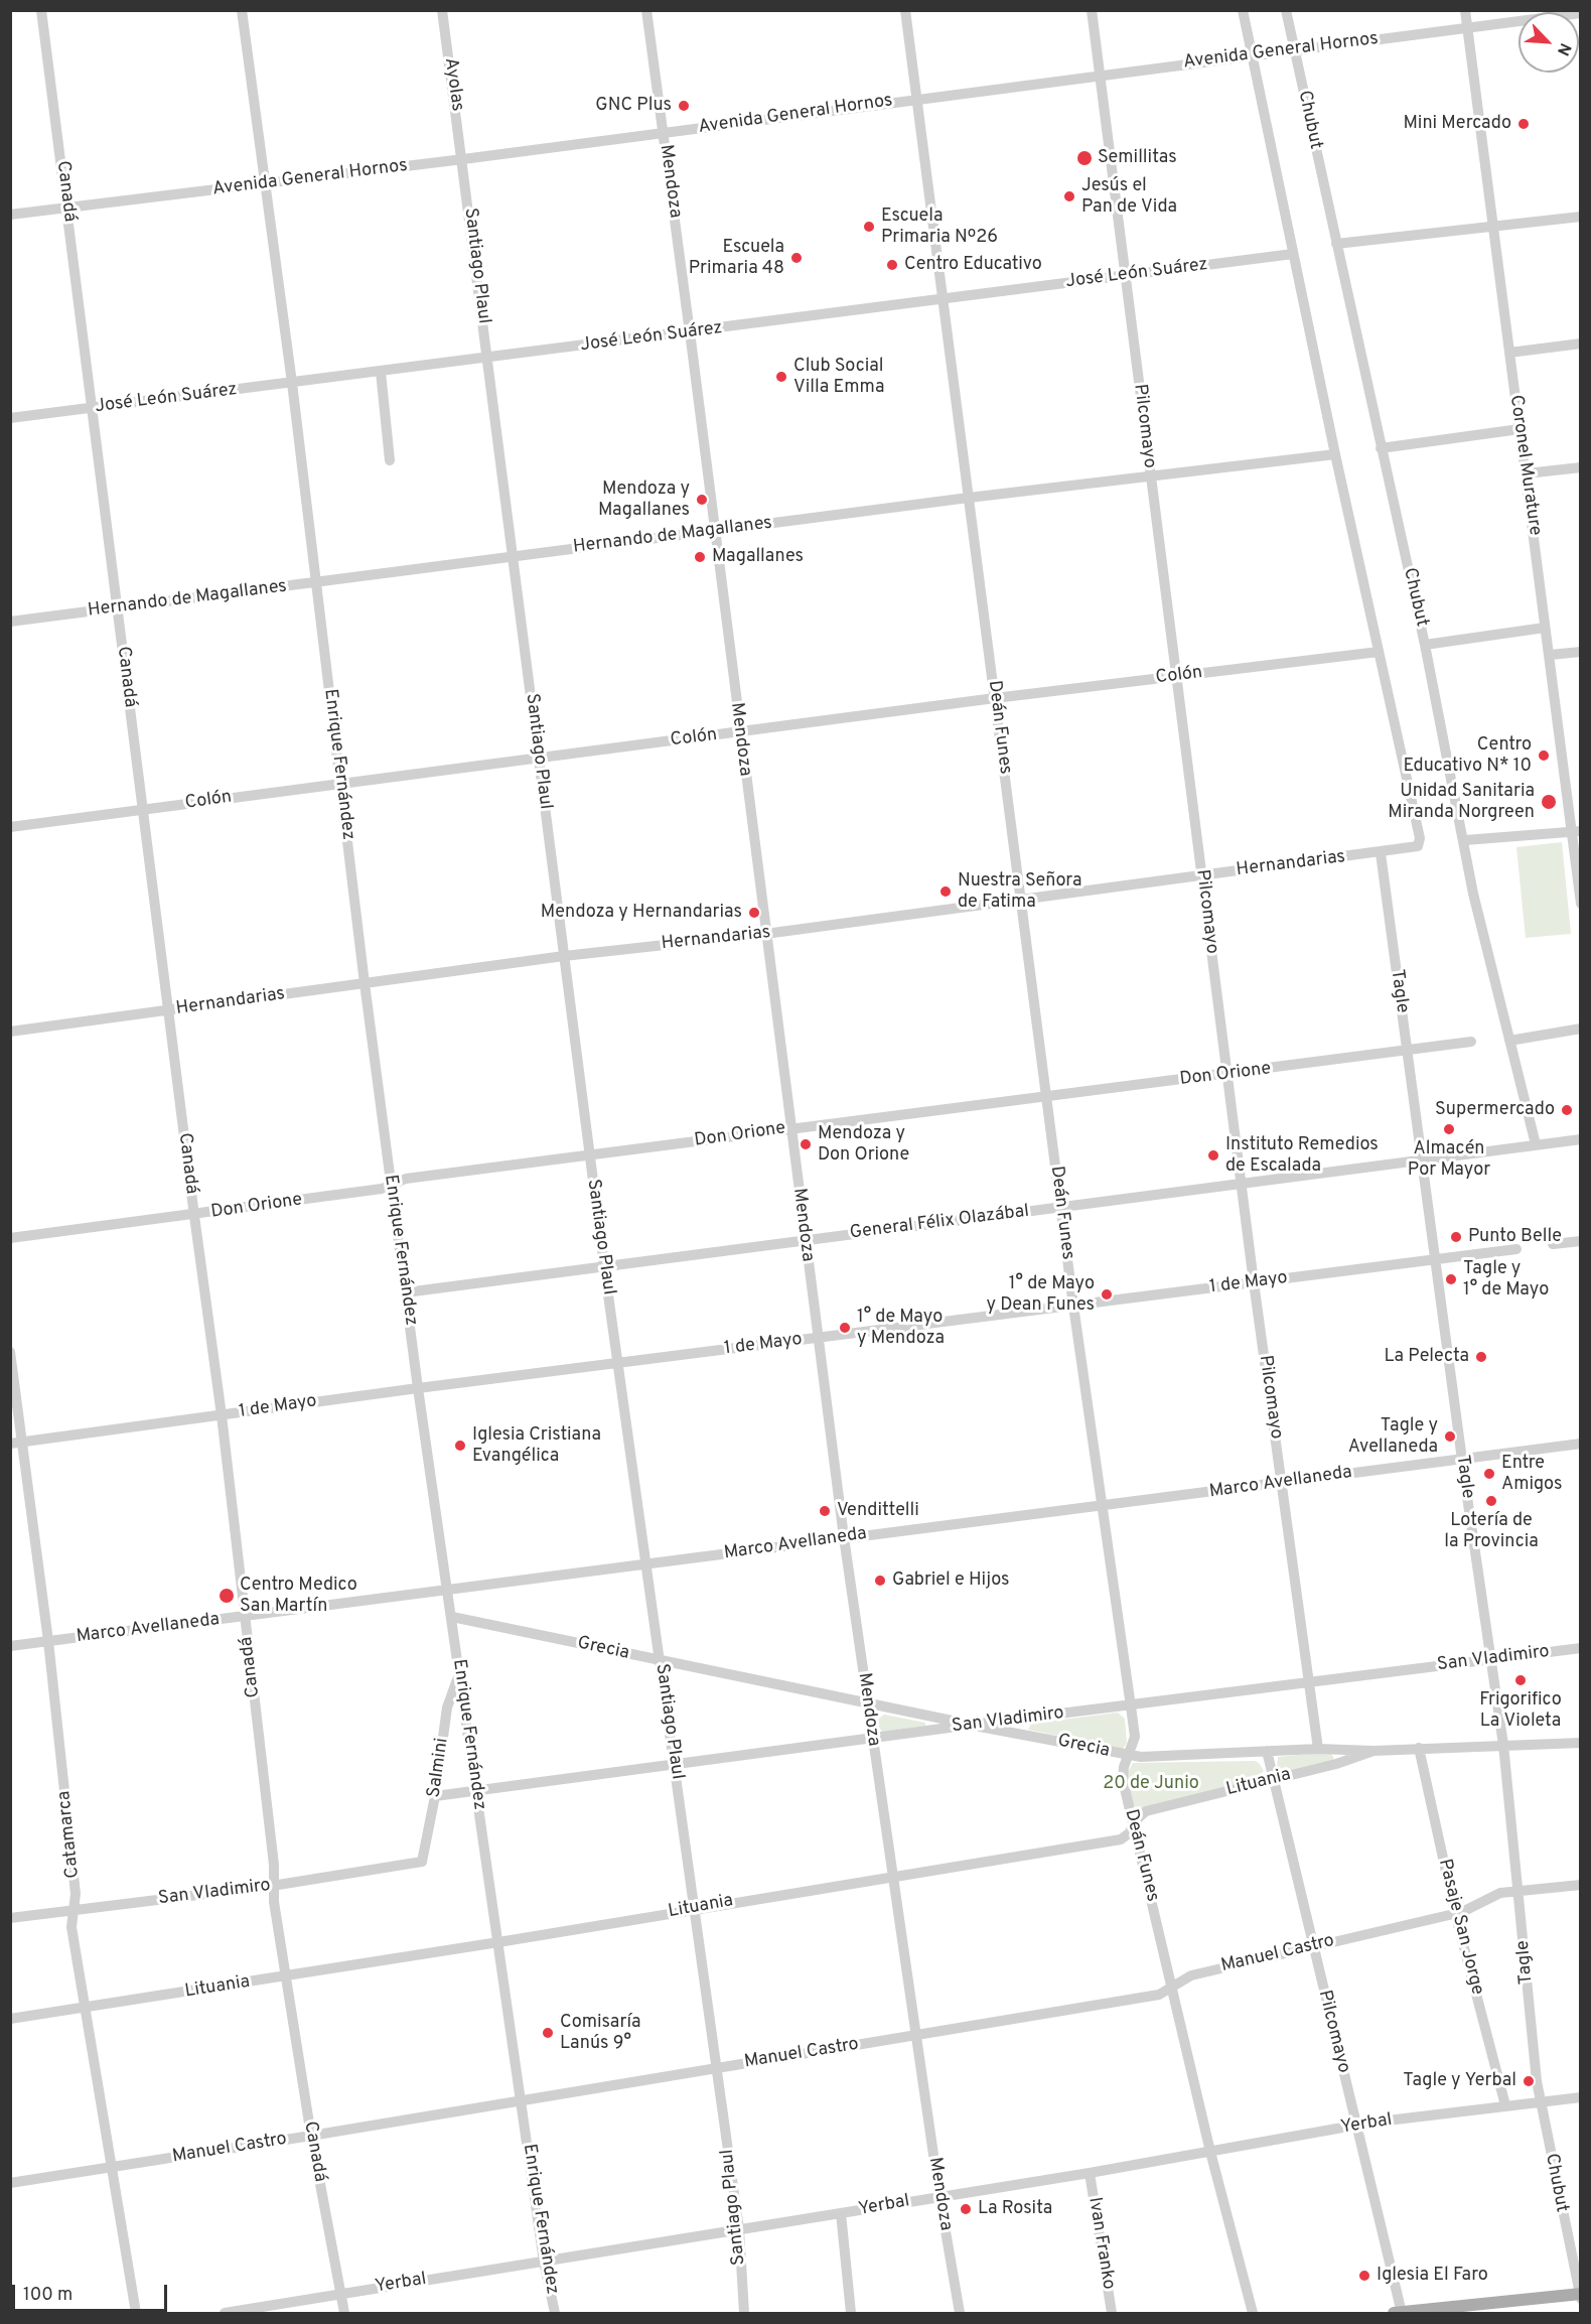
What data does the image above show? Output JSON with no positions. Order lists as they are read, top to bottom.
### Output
{
  "streets": {
    "street": [
      "Avenida General Hornos",
      "Ayolas",
      "Chubut",
      "Mendoza",
      "Canadá",
      "Santiago Plaul",
      "José León Suárez",
      "Pilcomayo",
      "Coronel Murature",
      "Hernando de Magallanes",
      "Colón",
      "Deán Funes",
      "Enrique Fernández",
      "Hernandarias",
      "Tagle",
      "Don Orione",
      "General Félix Olazábal",
      "1 de Mayo",
      "Marco Avellaneda",
      "Grecia",
      "San Vladimiro",
      "Salmini",
      "Lituania",
      "Catamarca",
      "Pasaje San Jorge",
      "Manuel Castro",
      "Yerbal",
      "Ivan Franko"
    ]
  },
  "crossings": [
    ["Avenida General Hornos", "Ayolas"],
    ["Avenida General Hornos", "Chubut"],
    ["Avenida General Hornos", "Mendoza"],
    ["Avenida General Hornos", "Canadá"],
    ["Avenida General Hornos", "Santiago Plaul"],
    ["Avenida General Hornos", "Pilcomayo"],
    ["Avenida General Hornos", "Coronel Murature"],
    ["Avenida General Hornos", "Deán Funes"],
    ["Avenida General Hornos", "Enrique Fernández"],
    ["Ayolas", "Santiago Plaul"],
    ["Chubut", "Tagle"],
    ["Chubut", "General Félix Olazábal"],
    ["Chubut", "Yerbal"],
    ["Mendoza", "José León Suárez"],
    ["Mendoza", "Hernando de Magallanes"],
    ["Mendoza", "Colón"],
    ["Mendoza", "Hernandarias"],
    ["Mendoza", "Don Orione"],
    ["Mendoza", "General Félix Olazábal"],
    ["Mendoza", "1 de Mayo"],
    ["Mendoza", "Marco Avellaneda"],
    ["Mendoza", "Grecia"],
    ["Mendoza", "San Vladimiro"],
    ["Mendoza", "Lituania"],
    ["Mendoza", "Manuel Castro"],
    ["Mendoza", "Yerbal"],
    ["Canadá", "José León Suárez"],
    ["Canadá", "Hernando de Magallanes"],
    ["Canadá", "Colón"],
    ["Canadá", "Hernandarias"],
    ["Canadá", "Don Orione"],
    ["Canadá", "1 de Mayo"],
    ["Canadá", "Marco Avellaneda"],
    ["Canadá", "San Vladimiro"],
    ["Canadá", "Lituania"],
    ["Canadá", "Manuel Castro"],
    ["Canadá", "Yerbal"],
    ["Santiago Plaul", "José León Suárez"],
    ["Santiago Plaul", "Hernando de Magallanes"],
    ["Santiago Plaul", "Colón"],
    ["Santiago Plaul", "Hernandarias"],
    ["Santiago Plaul", "Don Orione"],
    ["Santiago Plaul", "General Félix Olazábal"],
    ["Santiago Plaul", "1 de Mayo"],
    ["Santiago Plaul", "Marco Avellaneda"],
    ["Santiago Plaul", "Grecia"],
    ["Santiago Plaul", "San Vladimiro"],
    ["Santiago Plaul", "Lituania"],
    ["Santiago Plaul", "Manuel Castro"],
    ["Santiago Plaul", "Yerbal"],
    ["José León Suárez", "Pilcomayo"],
    ["José León Suárez", "Deán Funes"],
    ["José León Suárez", "Enrique Fernández"],
    ["Pilcomayo", "Hernando de Magallanes"],
    ["Pilcomayo", "Colón"],
    ["Pilcomayo", "Hernandarias"],
    ["Pilcomayo", "Don Orione"],
    ["Pilcomayo", "General Félix Olazábal"],
    ["Pilcomayo", "1 de Mayo"],
    ["Pilcomayo", "Marco Avellaneda"],
    ["Pilcomayo", "Grecia"],
    ["Pilcomayo", "San Vladimiro"],
    ["Pilcomayo", "Lituania"],
    ["Pilcomayo", "Manuel Castro"],
    ["Pilcomayo", "Yerbal"],
    ["Hernando de Magallanes", "Deán Funes"],
    ["Hernando de Magallanes", "Enrique Fernández"],
    ["Colón", "Deán Funes"],
    ["Colón", "Enrique Fernández"],
    ["Colón", "Hernandarias"],
    ["Deán Funes", "Hernandarias"],
    ["Deán Funes", "Don Orione"],
    ["Deán Funes", "General Félix Olazábal"],
    ["Deán Funes", "1 de Mayo"],
    ["Deán Funes", "Marco Avellaneda"],
    ["Deán Funes", "Grecia"],
    ["Deán Funes", "San Vladimiro"],
    ["Deán Funes", "Lituania"],
    ["Deán Funes", "Manuel Castro"],
    ["Deán Funes", "Yerbal"],
    ["Enrique Fernández", "Hernandarias"],
    ["Enrique Fernández", "Don Orione"],
    ["Enrique Fernández", "General Félix Olazábal"],
    ["Enrique Fernández", "1 de Mayo"],
    ["Enrique Fernández", "Marco Avellaneda"],
    ["Enrique Fernández", "Grecia"],
    ["Enrique Fernández", "San Vladimiro"],
    ["Enrique Fernández", "Salmini"],
    ["Enrique Fernández", "Lituania"],
    ["Enrique Fernández", "Manuel Castro"],
    ["Enrique Fernández", "Yerbal"],
    ["Hernandarias", "Tagle"],
    ["Tagle", "Don Orione"],
    ["Tagle", "General Félix Olazábal"],
    ["Tagle", "1 de Mayo"],
    ["Tagle", "Marco Avellaneda"],
    ["Tagle", "Grecia"],
    ["Tagle", "San Vladimiro"],
    ["Tagle", "Manuel Castro"],
    ["Tagle", "Yerbal"],
    ["1 de Mayo", "Catamarca"],
    ["Marco Avellaneda", "Catamarca"],
    ["Grecia", "San Vladimiro"],
    ["Grecia", "Lituania"],
    ["Grecia", "Pasaje San Jorge"],
    ["San Vladimiro", "Salmini"],
    ["San Vladimiro", "Catamarca"],
    ["Lituania", "Catamarca"],
    ["Catamarca", "Manuel Castro"],
    ["Pasaje San Jorge", "Manuel Castro"],
    ["Pasaje San Jorge", "Yerbal"],
    ["Yerbal", "Ivan Franko"]
  ],
  "parks": ["20 de Junio"],
  "places": [
    "GNC Plus",
    "Mini Mercado",
    "Semillitas",
    "Jesús el Pan de Vida",
    "Escuela Primaria Nº26",
    "Escuela Primaria 48",
    "Centro Educativo",
    "Club Social Villa Emma",
    "Mendoza y Magallanes",
    "Magallanes",
    "Centro Educativo N* 10",
    "Unidad Sanitaria Miranda Norgreen",
    "Nuestra Señora de Fatima",
    "Mendoza y Hernandarias",
    "Supermercado",
    "Almacén Por Mayor",
    "Mendoza y Don Orione",
    "Instituto Remedios de Escalada",
    "Punto Belle",
    "Tagle y 1° de Mayo",
    "1° de Mayo y Dean Funes",
    "1° de Mayo y Mendoza",
    "La Pelecta",
    "Tagle y Avellaneda",
    "Iglesia Cristiana Evangélica",
    "Entre Amigos",
    "Lotería de la Provincia",
    "Vendittelli",
    "Gabriel e Hijos",
    "Centro Medico San Martín",
    "Frigorifico La Violeta",
    "Comisaría Lanús 9°",
    "Tagle y Yerbal",
    "La Rosita",
    "Iglesia El Faro"
  ],
  "scale_bar": "100 m",
  "north": "bottom right"
}
